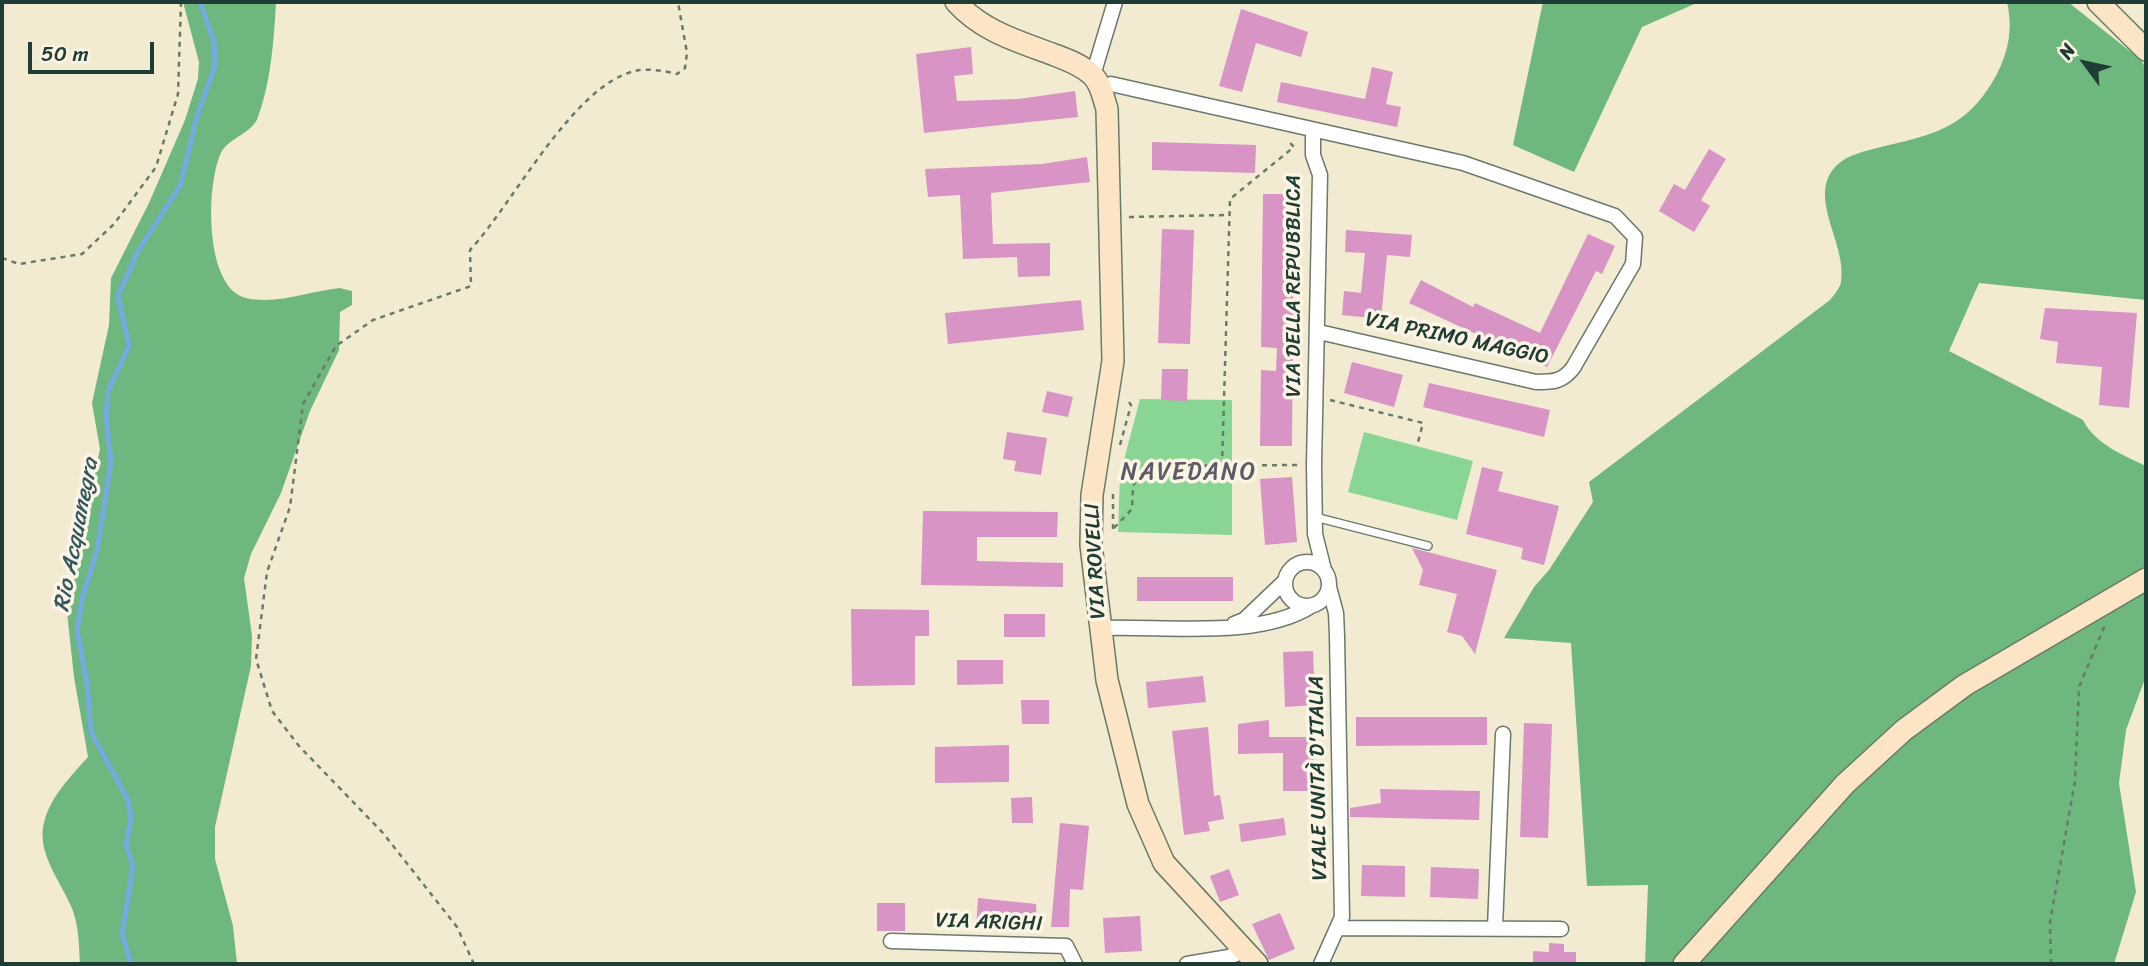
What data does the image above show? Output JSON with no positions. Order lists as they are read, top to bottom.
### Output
{
  "streets": {
    "street": [
      "VIA DELLA REPUBBLICA",
      "VIA PRIMO MAGGIO",
      "VIA ROVELLI",
      "VIALE UNITÀ D'ITALIA",
      "VIA ARIGHI"
    ]
  },
  "crossings": [
    ["VIA DELLA REPUBBLICA", "VIA PRIMO MAGGIO"]
  ],
  "districts": ["NAVEDANO"],
  "water": ["Rio Acquanegra"],
  "scale_bar": "50 m",
  "north": "top left"
}
